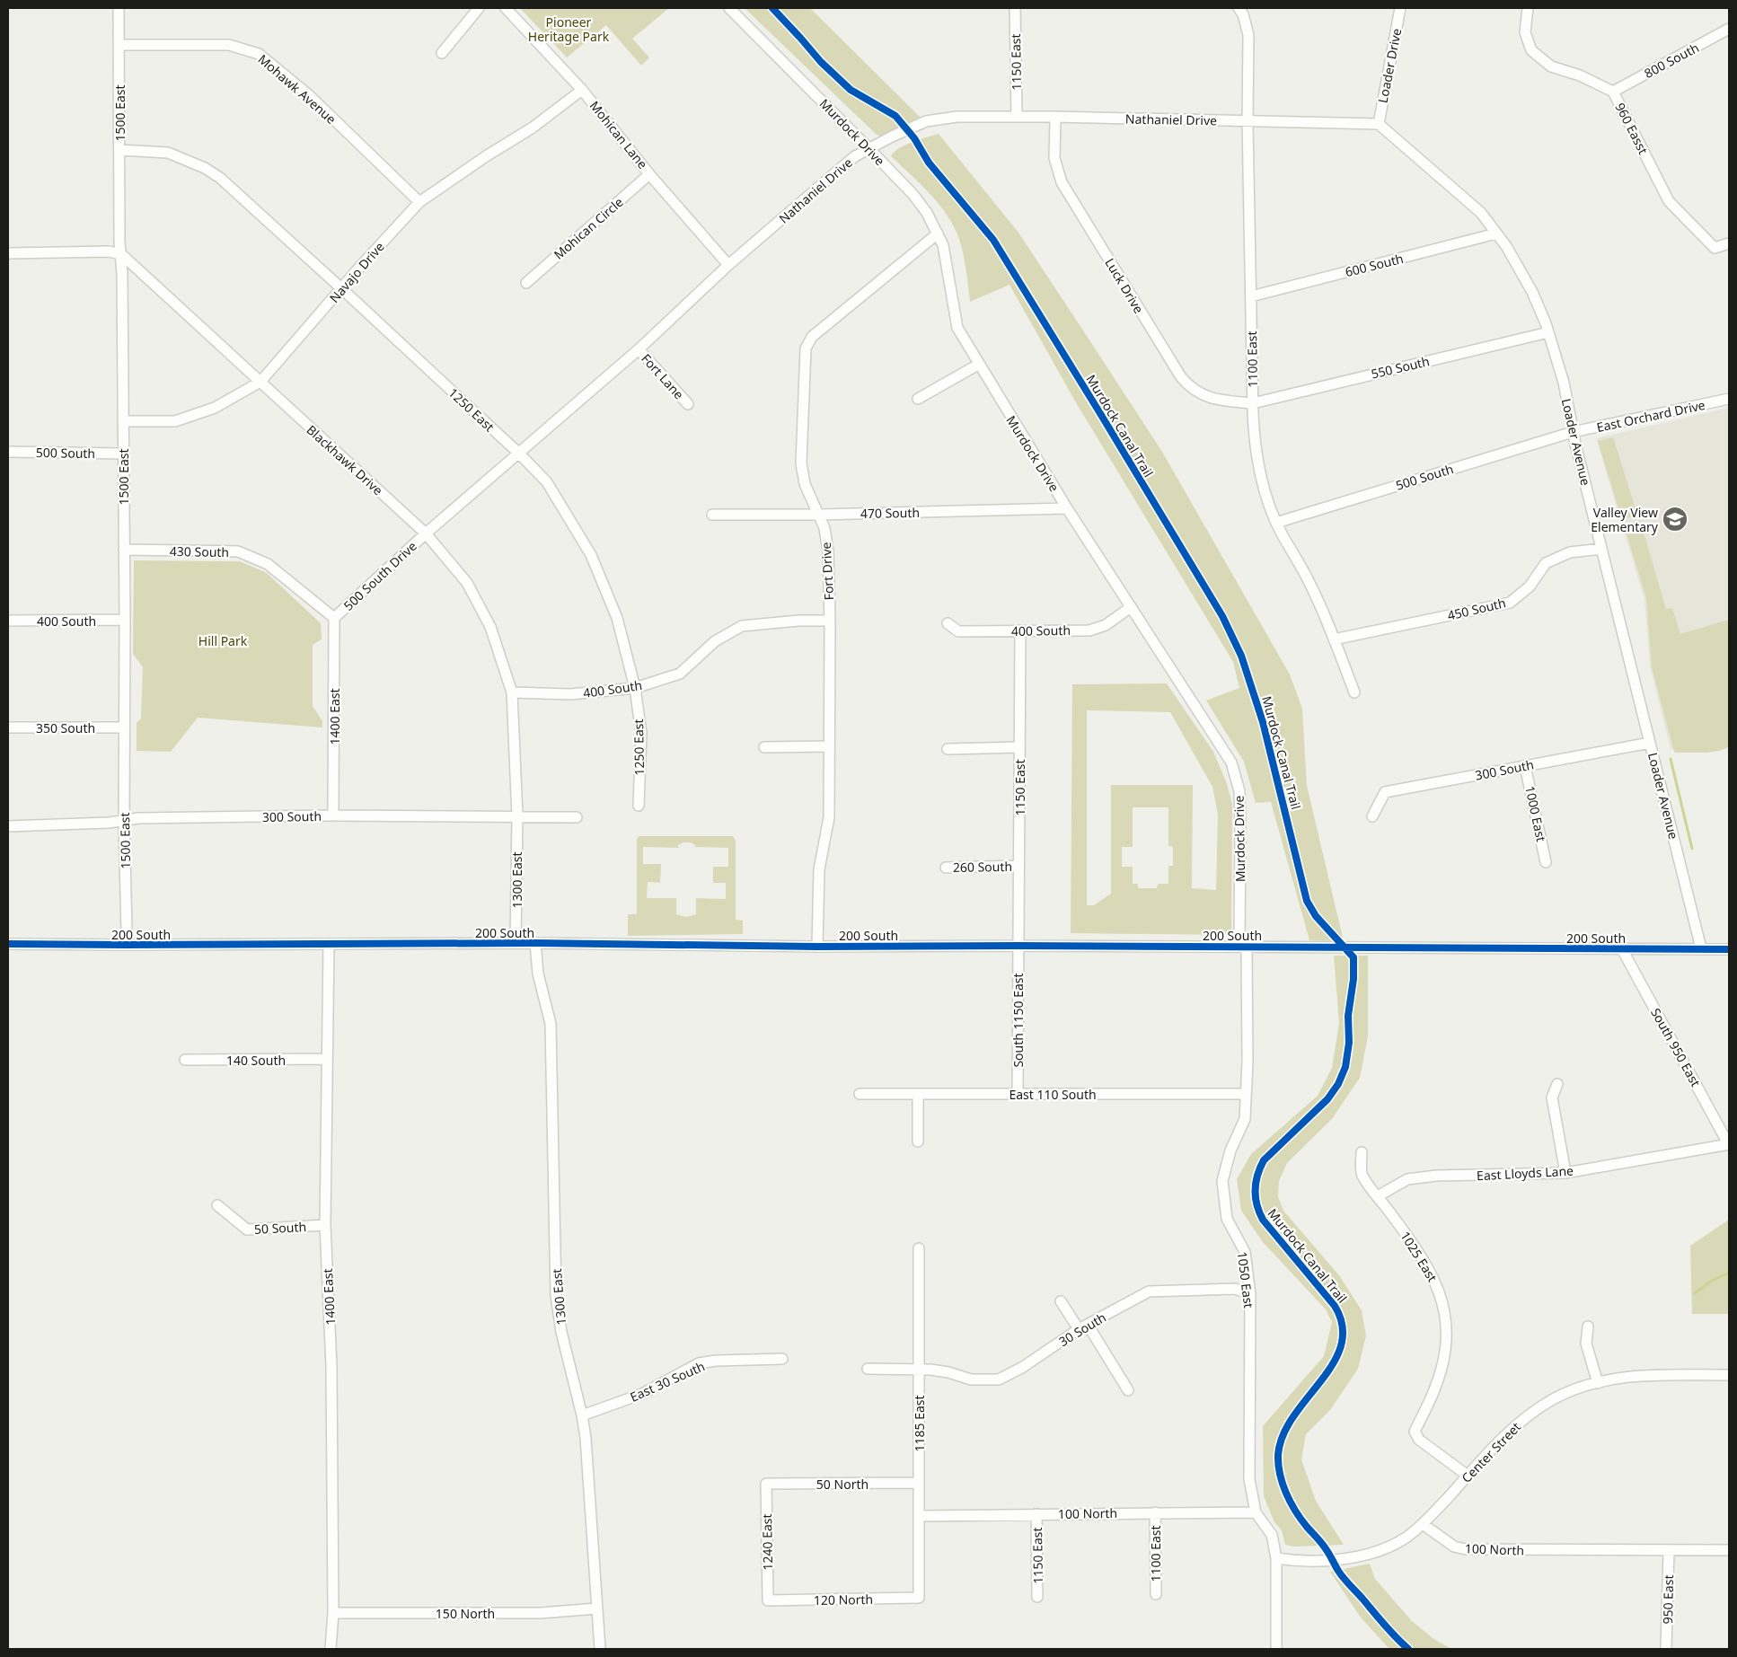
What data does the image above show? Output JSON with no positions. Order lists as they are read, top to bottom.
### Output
{
  "streets": {
    "street": [
      "800 South",
      "1150 East",
      "Loader Drive",
      "Mohawk Avenue",
      "1500 East",
      "Nathaniel Drive",
      "960 Easst",
      "Murdock Drive",
      "Mohican Lane",
      "Mohican Circle",
      "600 South",
      "Navajo Drive",
      "Luck Drive",
      "1100 East",
      "550 South",
      "Fort Lane",
      "1250 East",
      "East Orchard Drive",
      "Loader Avenue",
      "500 South",
      "Blackhawk Drive",
      "470 South",
      "430 South",
      "Fort Drive",
      "500 South Drive",
      "450 South",
      "400 South",
      "1400 East",
      "350 South",
      "300 South",
      "1000 East",
      "260 South",
      "1300 East",
      "200 South",
      "South 1150 East",
      "South 950 East",
      "140 South",
      "East 110 South",
      "East Lloyds Lane",
      "50 South",
      "1025 East",
      "1050 East",
      "30 South",
      "East 30 South",
      "1185 East",
      "Center Street",
      "50 North",
      "100 North",
      "1240 East",
      "120 North",
      "950 East",
      "150 North"
    ],
    "cycle path": ["Murdock Canal Trail"]
  },
  "crossings": [
    ["800 South", "960 Easst"],
    ["1150 East", "Nathaniel Drive"],
    ["1150 East", "400 South"],
    ["1150 East", "260 South"],
    ["1150 East", "200 South"],
    ["1150 East", "South 1150 East"],
    ["1150 East", "100 North"],
    ["Loader Drive", "Nathaniel Drive"],
    ["Loader Drive", "Loader Avenue"],
    ["Mohawk Avenue", "1500 East"],
    ["Mohawk Avenue", "Navajo Drive"],
    ["1500 East", "Navajo Drive"],
    ["1500 East", "1250 East"],
    ["1500 East", "500 South"],
    ["1500 East", "Blackhawk Drive"],
    ["1500 East", "430 South"],
    ["1500 East", "400 South"],
    ["1500 East", "350 South"],
    ["1500 East", "300 South"],
    ["1500 East", "200 South"],
    ["Nathaniel Drive", "Murdock Drive"],
    ["Nathaniel Drive", "Mohican Lane"],
    ["Nathaniel Drive", "Luck Drive"],
    ["Nathaniel Drive", "1100 East"],
    ["Nathaniel Drive", "Fort Lane"],
    ["Nathaniel Drive", "1250 East"],
    ["Nathaniel Drive", "Loader Avenue"],
    ["Nathaniel Drive", "500 South Drive"],
    ["Murdock Drive", "470 South"],
    ["Murdock Drive", "Fort Drive"],
    ["Murdock Drive", "400 South"],
    ["Murdock Drive", "200 South"],
    ["Murdock Drive", "1050 East"],
    ["Mohican Lane", "Mohican Circle"],
    ["Mohican Lane", "Navajo Drive"],
    ["600 South", "1100 East"],
    ["600 South", "Loader Avenue"],
    ["Navajo Drive", "1250 East"],
    ["Navajo Drive", "Blackhawk Drive"],
    ["Luck Drive", "1100 East"],
    ["Luck Drive", "550 South"],
    ["1100 East", "550 South"],
    ["1100 East", "500 South"],
    ["1100 East", "450 South"],
    ["1100 East", "100 North"],
    ["550 South", "Loader Avenue"],
    ["1250 East", "500 South Drive"],
    ["1250 East", "400 South"],
    ["East Orchard Drive", "Loader Avenue"],
    ["East Orchard Drive", "500 South"],
    ["Loader Avenue", "500 South"],
    ["Loader Avenue", "450 South"],
    ["Loader Avenue", "300 South"],
    ["Loader Avenue", "200 South"],
    ["Blackhawk Drive", "500 South Drive"],
    ["Blackhawk Drive", "400 South"],
    ["Blackhawk Drive", "300 South"],
    ["Blackhawk Drive", "1300 East"],
    ["470 South", "Fort Drive"],
    ["430 South", "500 South Drive"],
    ["430 South", "1400 East"],
    ["Fort Drive", "400 South"],
    ["Fort Drive", "200 South"],
    ["500 South Drive", "1400 East"],
    ["1400 East", "300 South"],
    ["1400 East", "200 South"],
    ["1400 East", "140 South"],
    ["1400 East", "50 South"],
    ["1400 East", "150 North"],
    ["300 South", "1000 East"],
    ["300 South", "1300 East"],
    ["1300 East", "200 South"],
    ["1300 East", "East 30 South"],
    ["1300 East", "150 North"],
    ["200 South", "South 1150 East"],
    ["200 South", "South 950 East"],
    ["200 South", "1050 East"],
    ["South 1150 East", "East 110 South"],
    ["South 950 East", "East Lloyds Lane"],
    ["East 110 South", "1050 East"],
    ["East Lloyds Lane", "1025 East"],
    ["1025 East", "Center Street"],
    ["1050 East", "30 South"],
    ["1050 East", "100 North"],
    ["30 South", "1185 East"],
    ["1185 East", "50 North"],
    ["1185 East", "100 North"],
    ["1185 East", "120 North"],
    ["Center Street", "100 North"],
    ["50 North", "1240 East"],
    ["100 North", "950 East"],
    ["1240 East", "120 North"]
  ],
  "parks": ["Pioneer Heritage Park", "Hill Park"],
  "places": {
    "school or university": ["Valley View Elementary"]
  }
}
